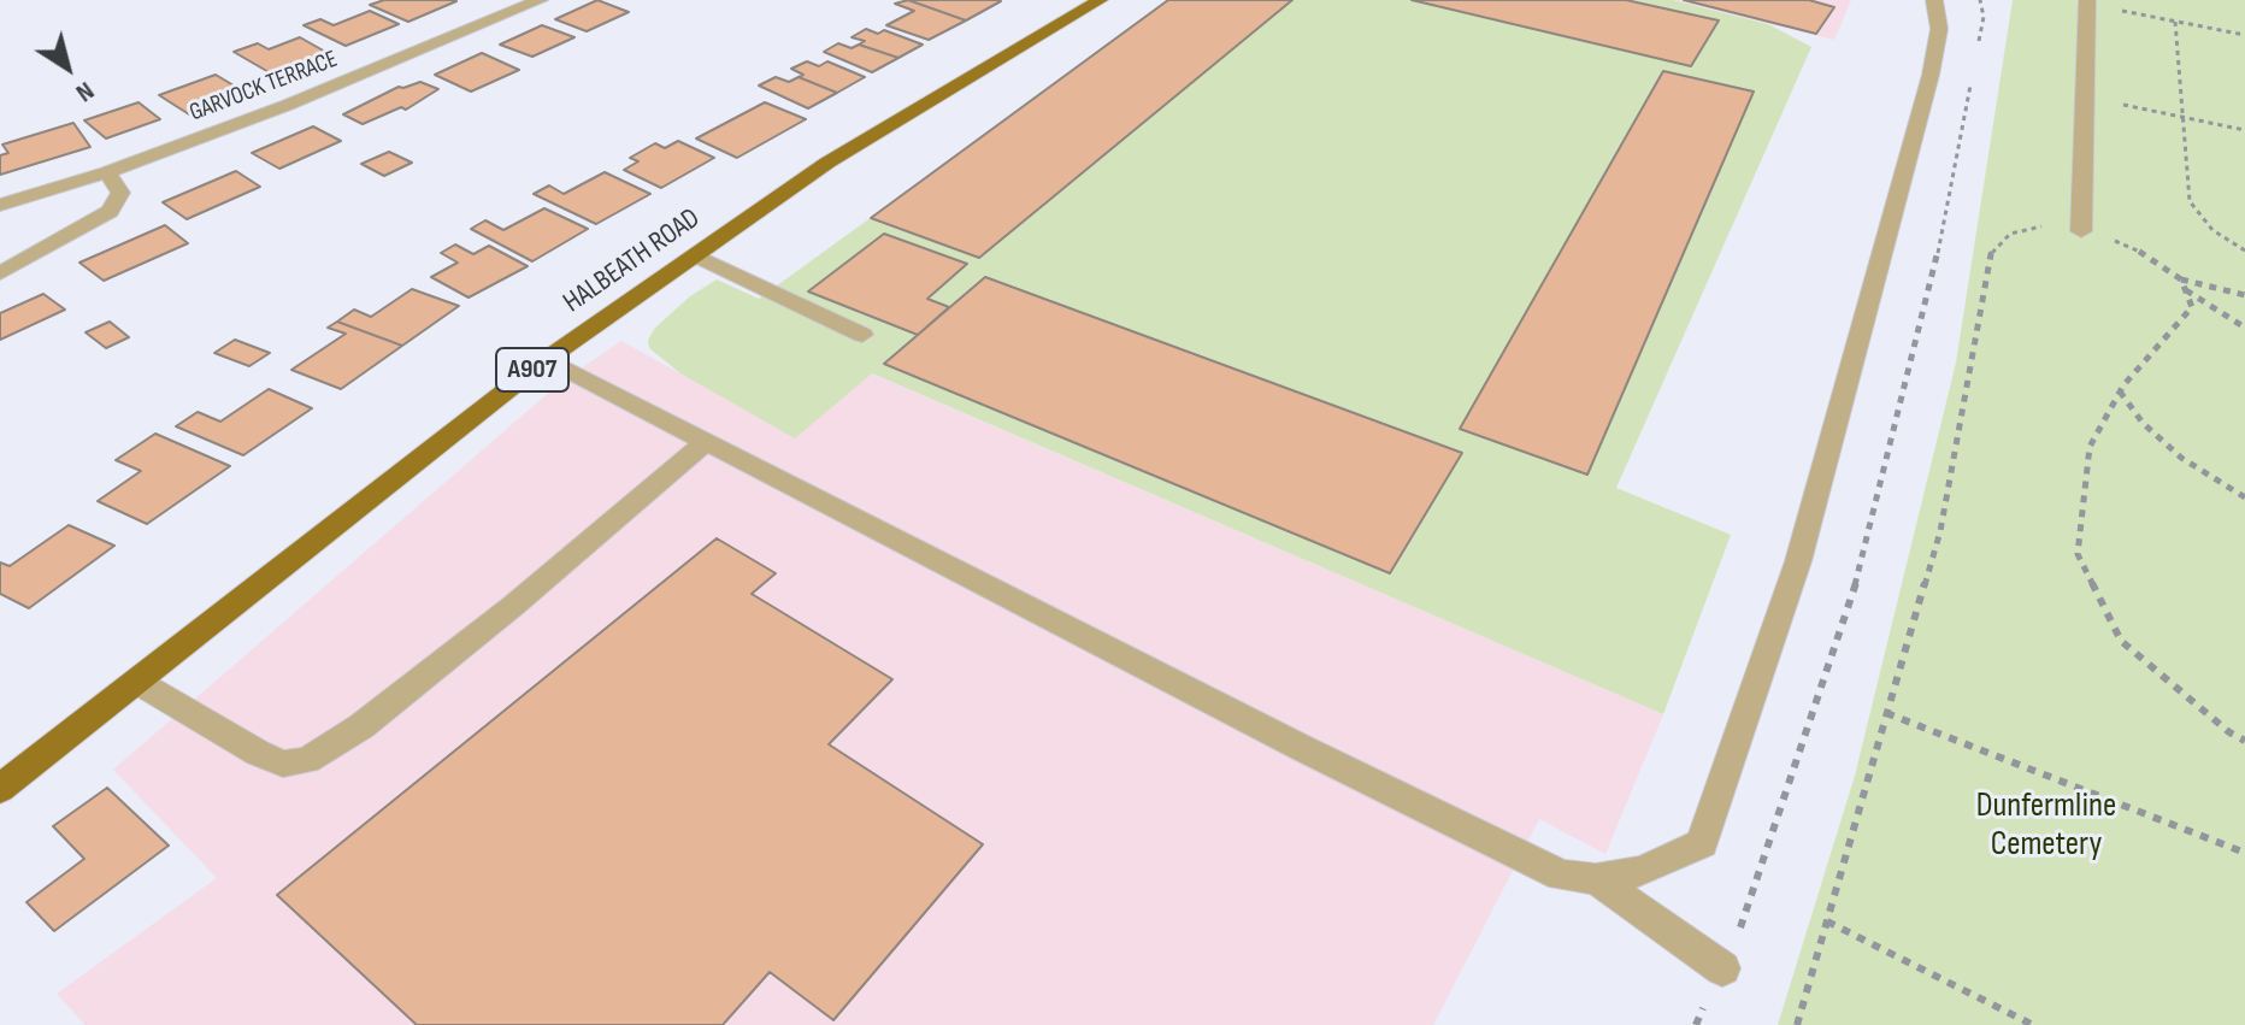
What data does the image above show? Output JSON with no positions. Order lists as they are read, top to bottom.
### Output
{
  "streets": {
    "main road": ["HALBEATH ROAD", "A907"],
    "street": ["GARVOCK TERRACE"]
  },
  "parks": ["Dunfermline Cemetery"],
  "north": "bottom right"
}
